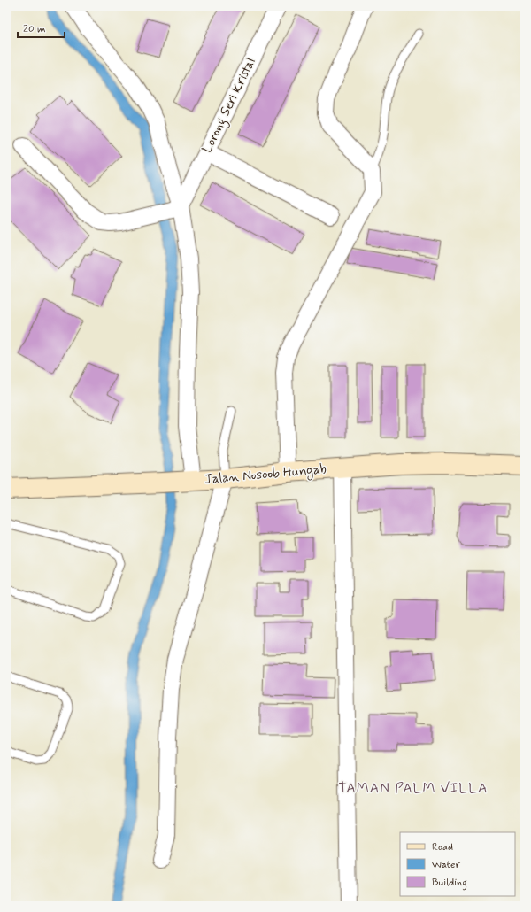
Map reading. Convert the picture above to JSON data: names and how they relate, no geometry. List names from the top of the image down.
{
  "streets": {
    "main road": ["Jalan Nosoob Hungab"],
    "street": ["Lorong Seri Kristal"]
  },
  "districts": ["TAMAN PALM VILLA"],
  "legend": ["Road", "Water", "Building"],
  "scale_bar": "20 m"
}
